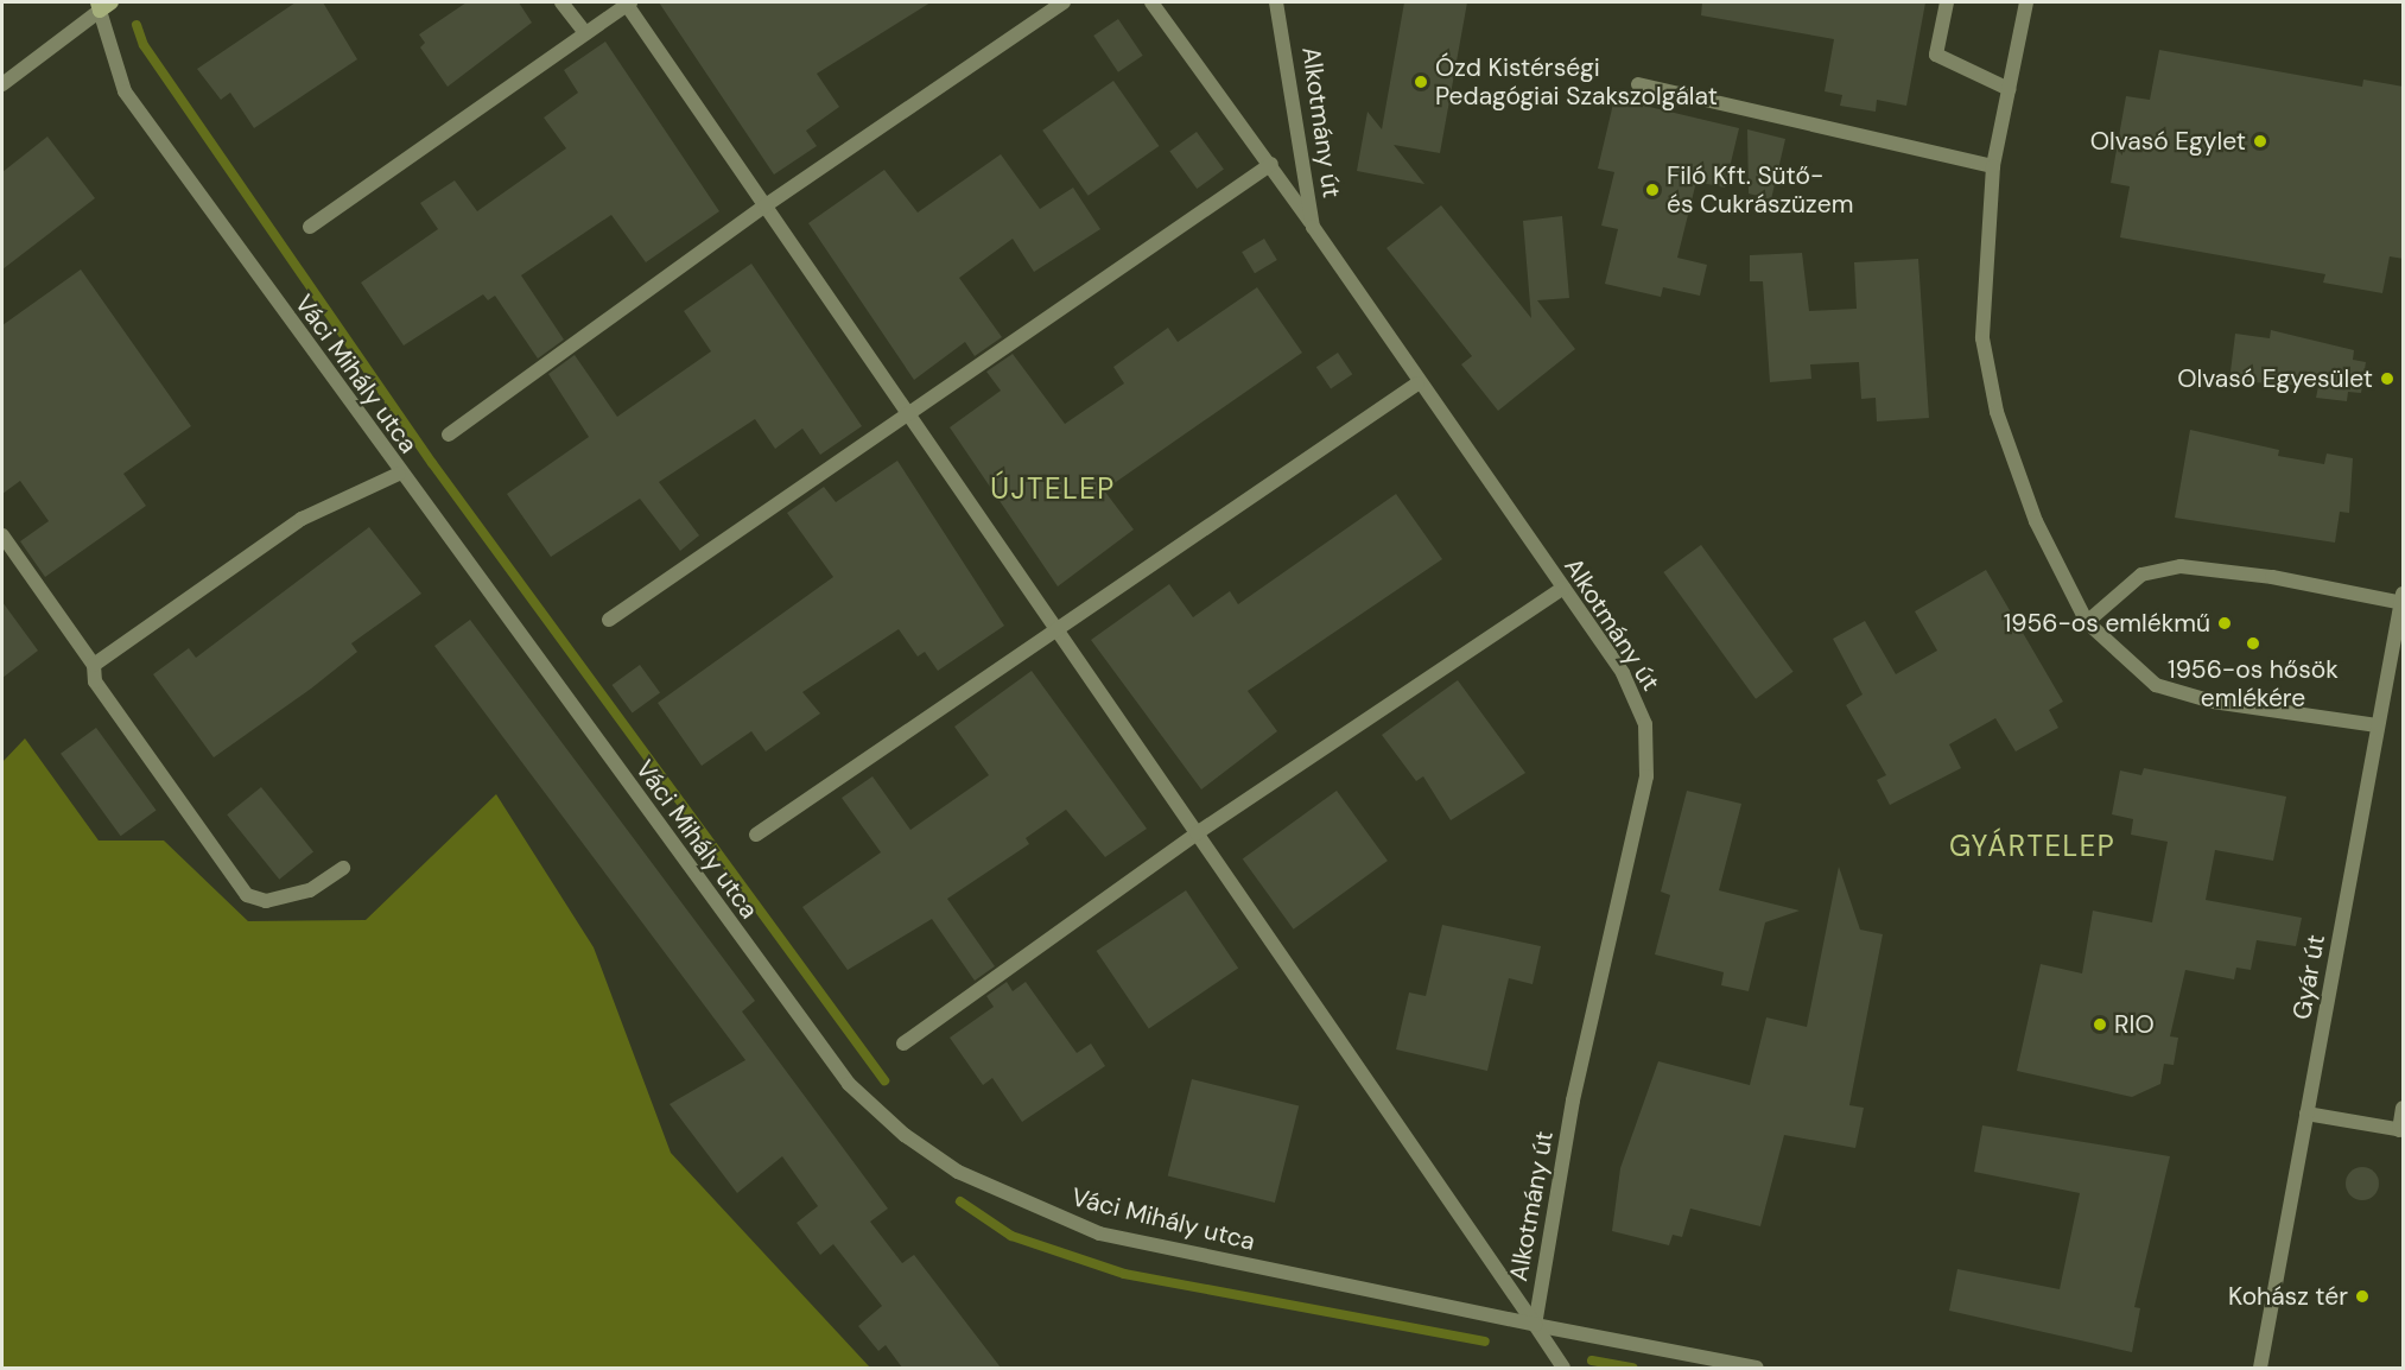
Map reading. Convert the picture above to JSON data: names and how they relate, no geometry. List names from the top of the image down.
{
  "streets": {
    "street": ["Alkotmány út", "Váci Mihály utca", "Gyár út"]
  },
  "crossings": [
    ["Alkotmány út", "Váci Mihály utca"]
  ],
  "districts": ["ÚJTELEP", "GYÁRTELEP"],
  "places": [
    "Ózd Kistérségi Pedagógiai Szakszolgálat",
    "Olvasó Egylet",
    "Filó Kft. Sütő- és Cukrászüzem",
    "Olvasó Egyesület",
    "1956-os emlékmű",
    "1956-os hősök emlékére",
    "RIO",
    "Kohász tér"
  ]
}
